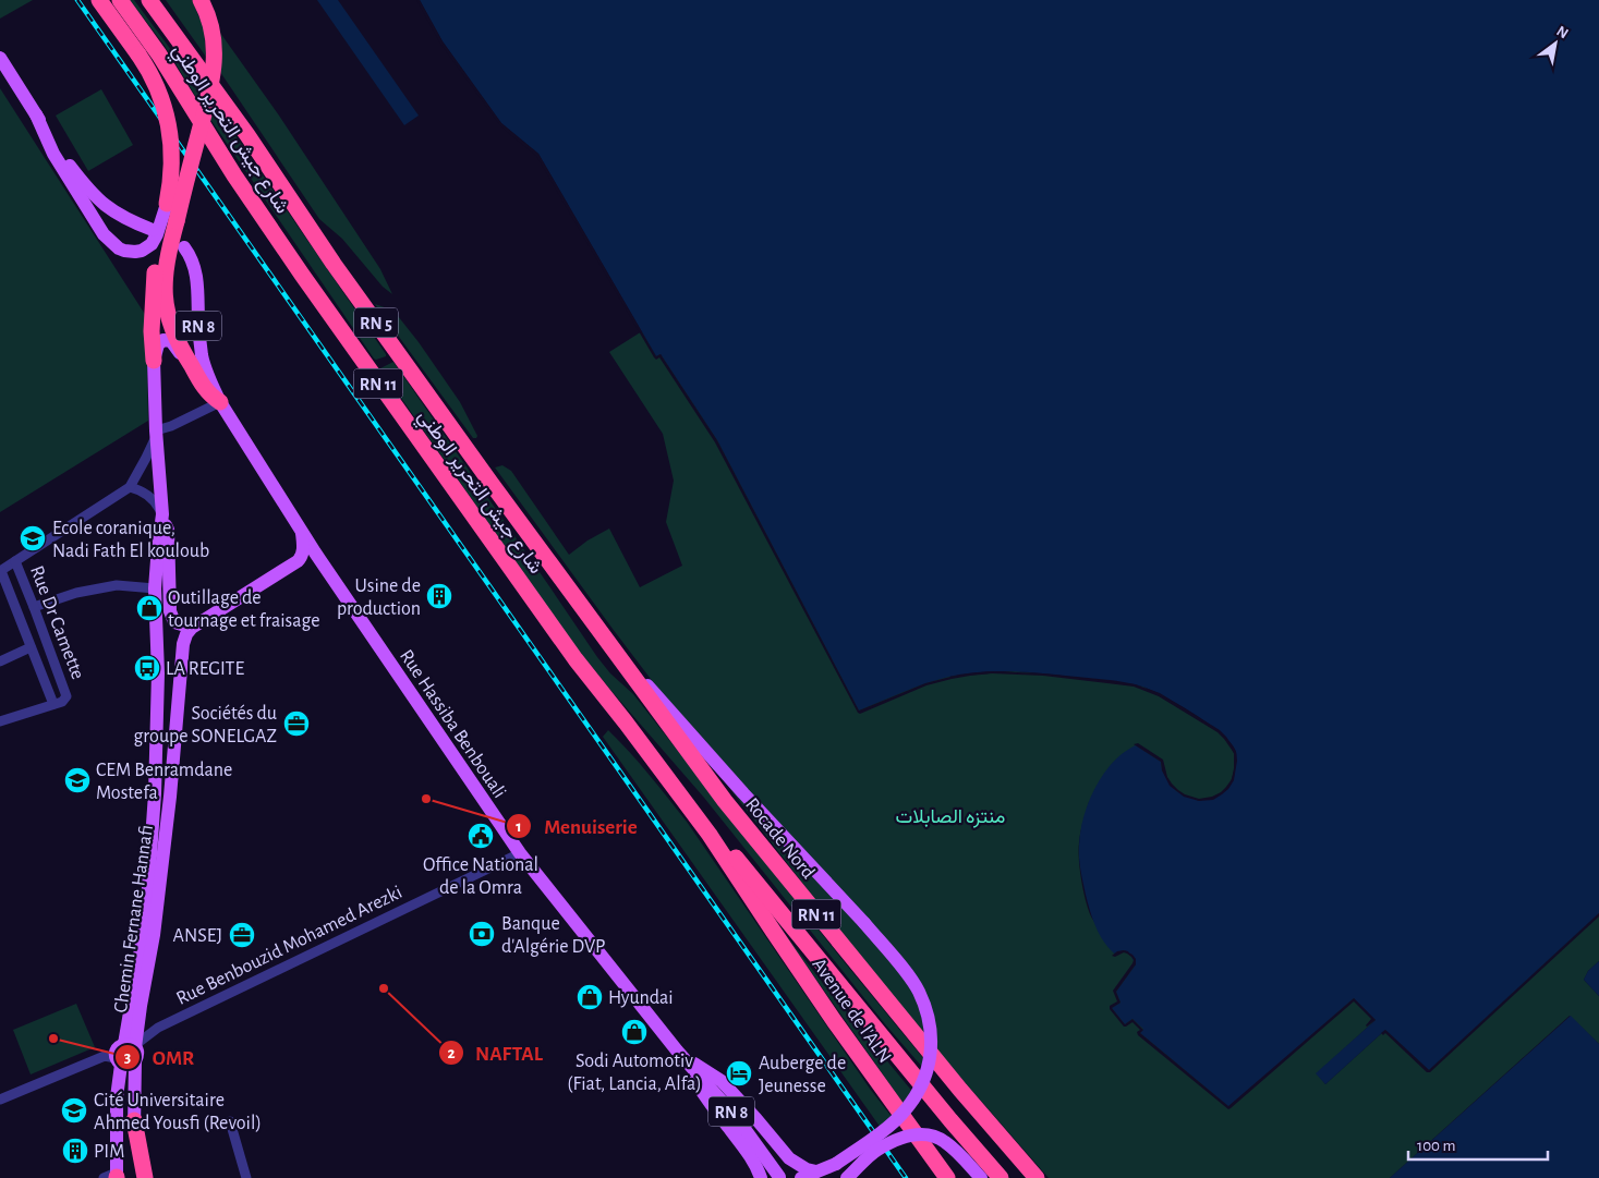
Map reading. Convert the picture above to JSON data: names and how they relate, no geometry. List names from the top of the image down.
{
  "streets": {
    "highway": [
      "شارع جيش التحرير الوطني",
      "RN 5",
      "RN 11",
      "Rocade Nord",
      "Avenue de l'ALN"
    ],
    "main road": ["RN 8", "Rue Hassiba Benbouali", "Chemin Fernane Hannafi"],
    "street": ["Rue Dr Camette", "Rue Benbouzid Mohamed Arezki"]
  },
  "crossings": [
    ["شارع جيش التحرير الوطني", "RN 11"],
    ["شارع جيش التحرير الوطني", "Rocade Nord"],
    ["شارع جيش التحرير الوطني", "Avenue de l'ALN"],
    ["RN 8", "Rue Hassiba Benbouali"],
    ["RN 11", "Avenue de l'ALN"],
    ["Rue Hassiba Benbouali", "Chemin Fernane Hannafi"],
    ["Rue Hassiba Benbouali", "Rue Benbouzid Mohamed Arezki"],
    ["Chemin Fernane Hannafi", "Rue Benbouzid Mohamed Arezki"]
  ],
  "parks": ["منتزه الصابلات"],
  "places": {
    "school or university": ["Ecole coranique, Nadi Fath El kouloub", "CEM Benramdane Mostefa", "Cité Universitaire Ahmed Yousfi (Revoil)"],
    "building": ["Usine de production", "PIM"],
    "shop": ["Outillage de tournage et fraisage", "Hyundai", "Sodi Automotiv (Fiat, Lancia, Alfa)"],
    "bus stop": ["LA REGITE"],
    "office": ["Sociétés du groupe SONELGAZ", "ANSEJ"],
    "other": ["Menuiserie", "NAFTAL", "OMR"],
    "public building": ["Office National de la Omra"],
    "bank": ["Banque d'Algérie DVP"],
    "hotel": ["Auberge de Jeunesse"]
  },
  "scale_bar": "100 m",
  "north": "top right"
}
